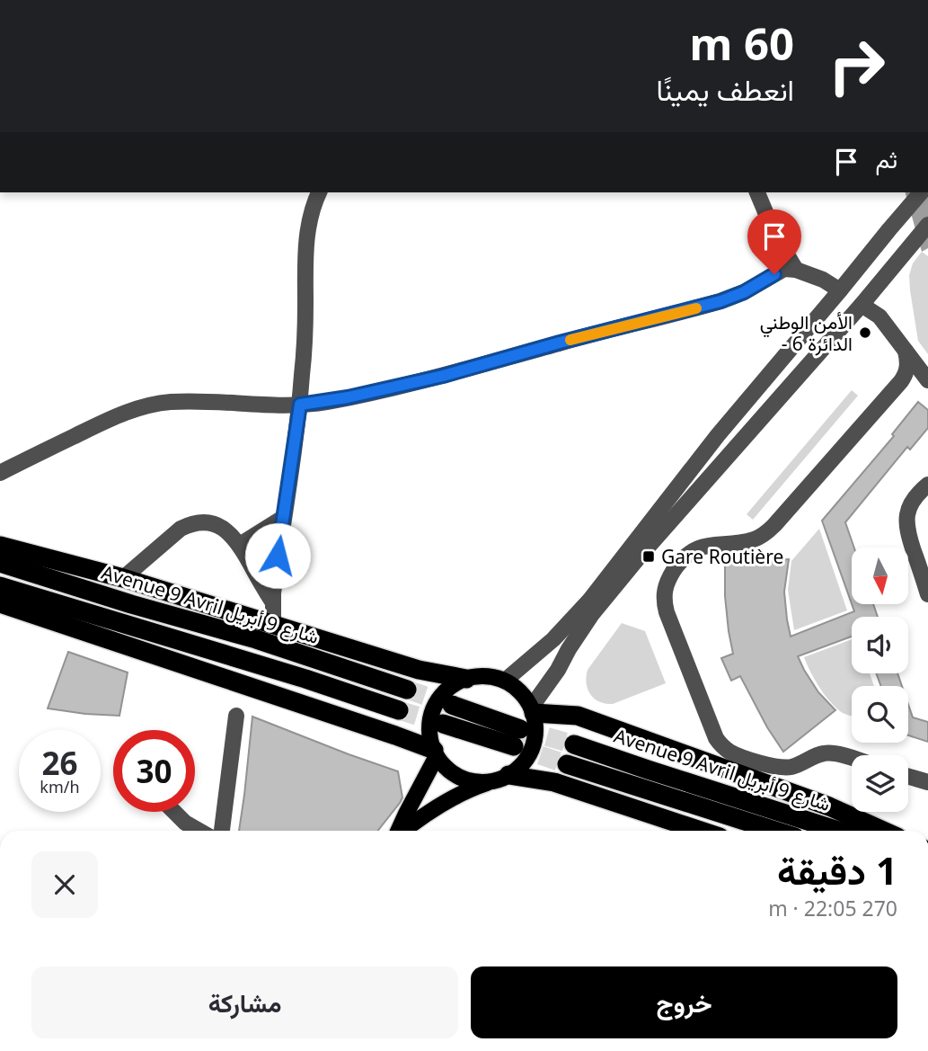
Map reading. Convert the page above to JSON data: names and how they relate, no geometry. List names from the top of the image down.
{
  "streets": {
    "highway": ["Avenue 9 Avril شارع 9 أبريل"]
  },
  "places": {
    "other": ["الأمن الوطني - الدائرة 6"],
    "transit": ["Gare Routière"]
  },
  "north": "bottom",
  "page": {
    "turn": ["60 m", "انعطف يمينًا"],
    "then": "ثم",
    "speed": "26 km/h",
    "limit": "30",
    "heading": ["1 دقيقة", "270 m · 22:05"],
    "buttons": ["خروج", "مشاركة"]
  }
}
